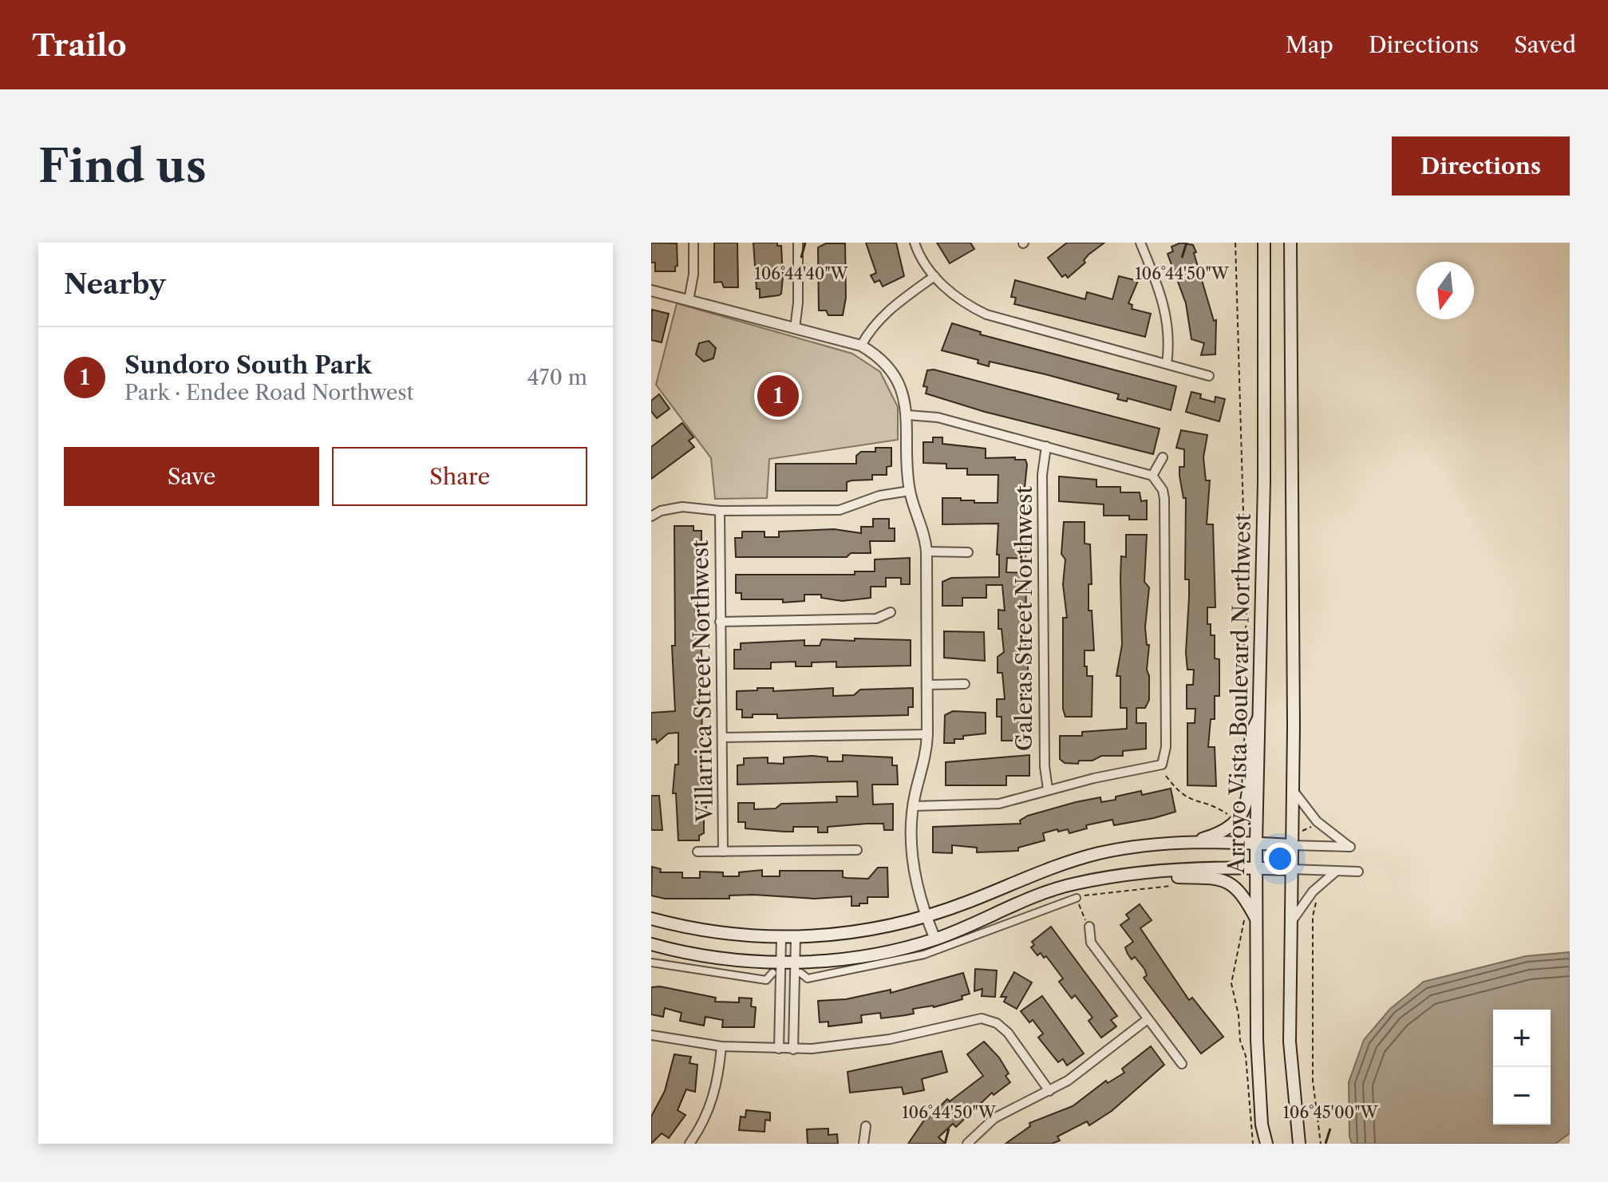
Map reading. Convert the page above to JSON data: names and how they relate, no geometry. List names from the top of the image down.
{
  "streets": {
    "main road": ["Arroyo Vista Boulevard Northwest"],
    "street": ["Galeras Street Northwest", "Villarrica Street Northwest"]
  },
  "north": "bottom",
  "page": {
    "header": "Trailo",
    "nav": ["Map", "Directions", "Saved"],
    "buttons": [
      "Directions",
      ["Save", "Share"]
    ],
    "title": "Find us",
    "heading": "Nearby",
    "list": [
      {
        "mark": "1",
        "name": "Sundoro South Park",
        "note": "Park · Endee Road Northwest",
        "value": "470 m"
      }
    ],
    "pins": "1",
    "map_buttons": ["+", "−"]
  },
  "coordinates": ["106°44'40\"W", "106°44'50\"W", "106°45'00\"W"]
}
